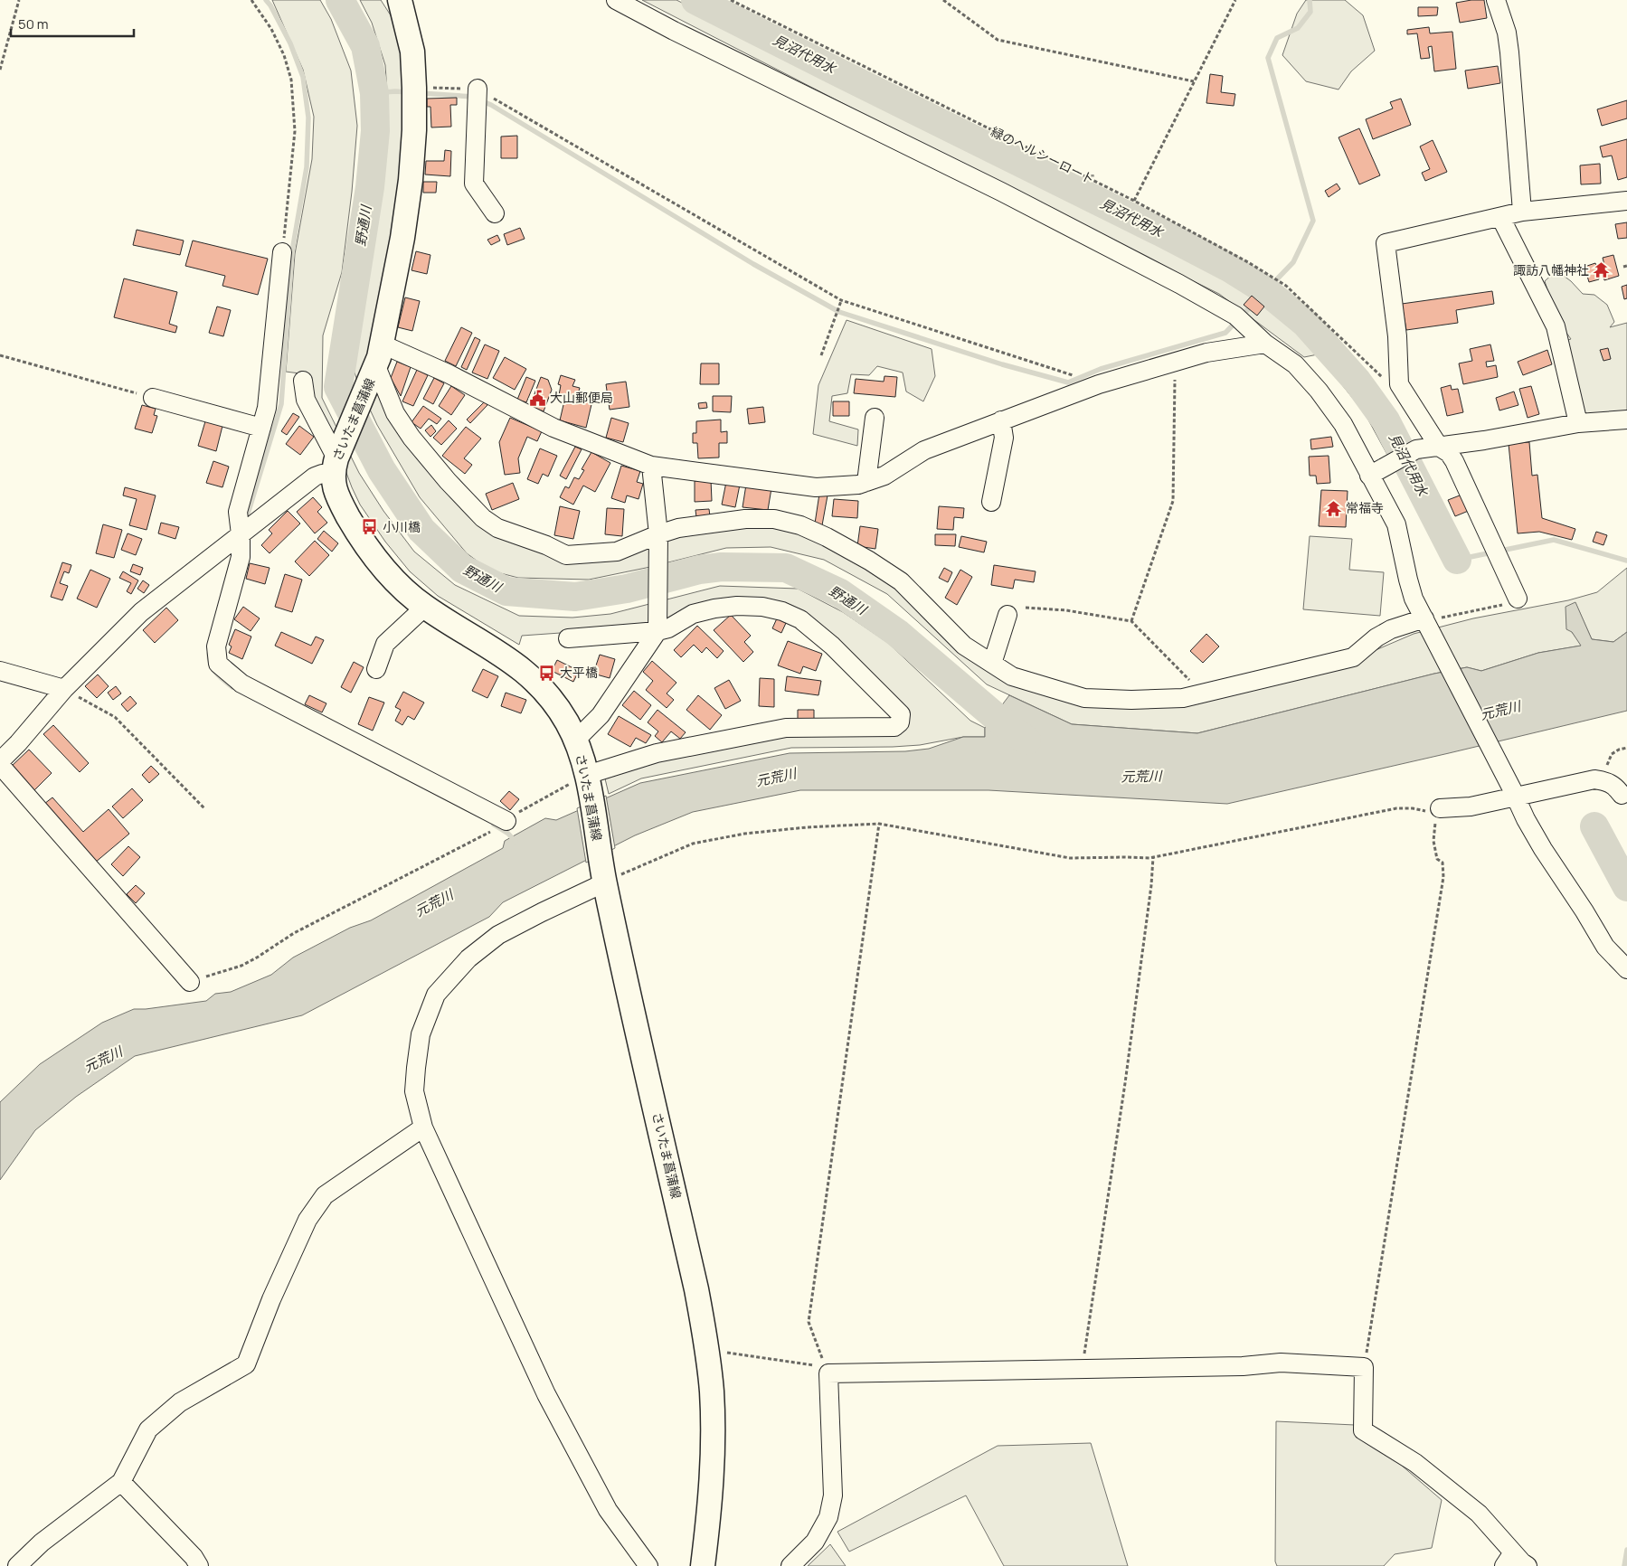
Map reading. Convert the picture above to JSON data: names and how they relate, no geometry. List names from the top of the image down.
{
  "streets": {
    "main road": ["さいたま菖蒲線"],
    "path": ["緑のヘルシーロード"]
  },
  "water": ["見沼代用水", "野通川", "元荒川"],
  "places": {
    "temple": ["諏訪八幡神社", "常福寺"],
    "public building": ["大山郵便局"],
    "bus stop": ["小川橋", "大平橋"]
  },
  "scale_bar": "50 m"
}
